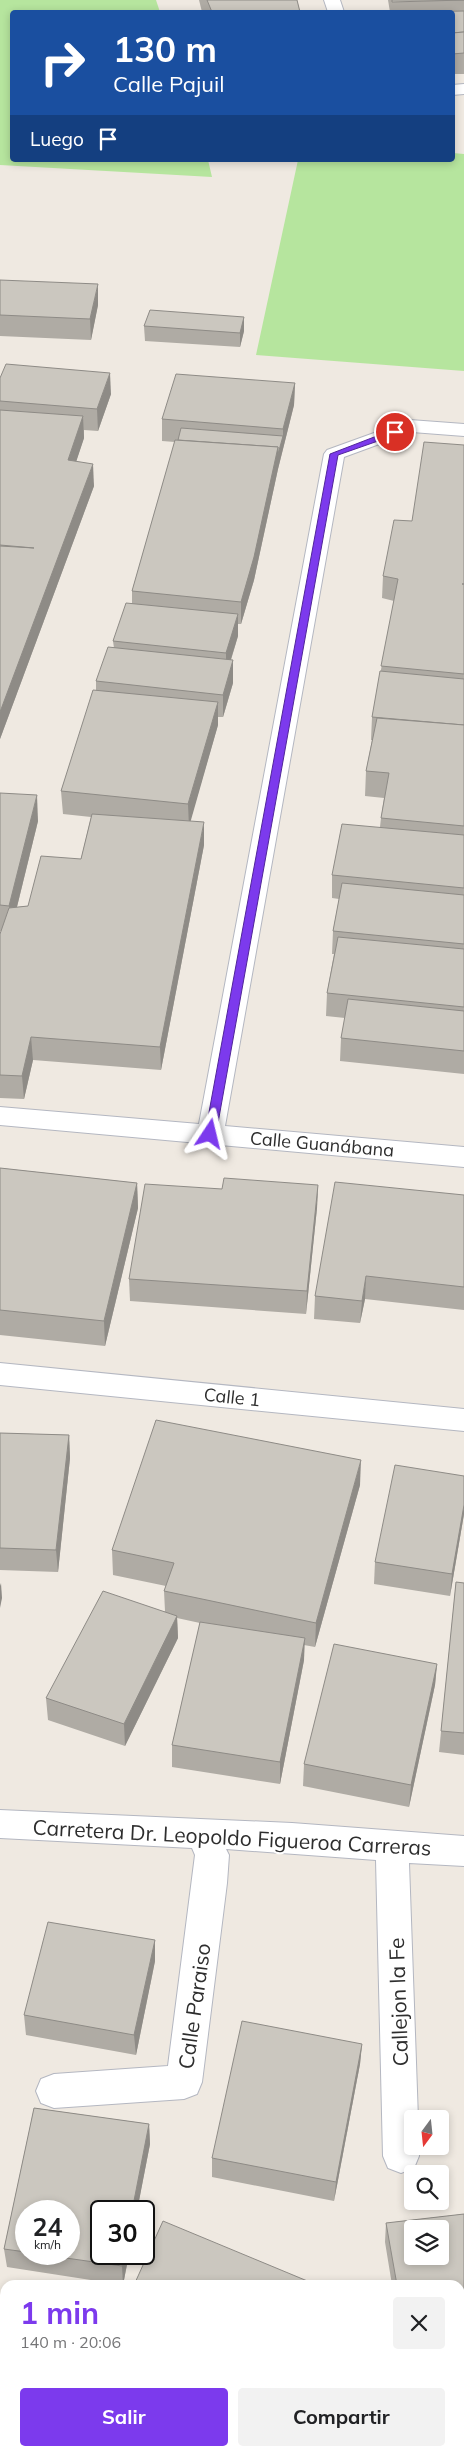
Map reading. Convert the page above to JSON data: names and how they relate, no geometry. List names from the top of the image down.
{
  "streets": {
    "street": [
      "Calle Guanábana",
      "Calle 1",
      "Carretera Dr. Leopoldo Figueroa Carreras",
      "Callejon la Fe",
      "Calle Paraiso"
    ]
  },
  "crossings": [
    ["Carretera Dr. Leopoldo Figueroa Carreras", "Callejon la Fe"],
    ["Carretera Dr. Leopoldo Figueroa Carreras", "Calle Paraiso"]
  ],
  "north": "bottom",
  "page": {
    "turn": ["130 m", "Calle Pajuil"],
    "then": "Luego",
    "speed": "24 km/h",
    "limit": "30",
    "heading": ["1 min", "140 m · 20:06"],
    "buttons": ["Salir", "Compartir"]
  }
}
